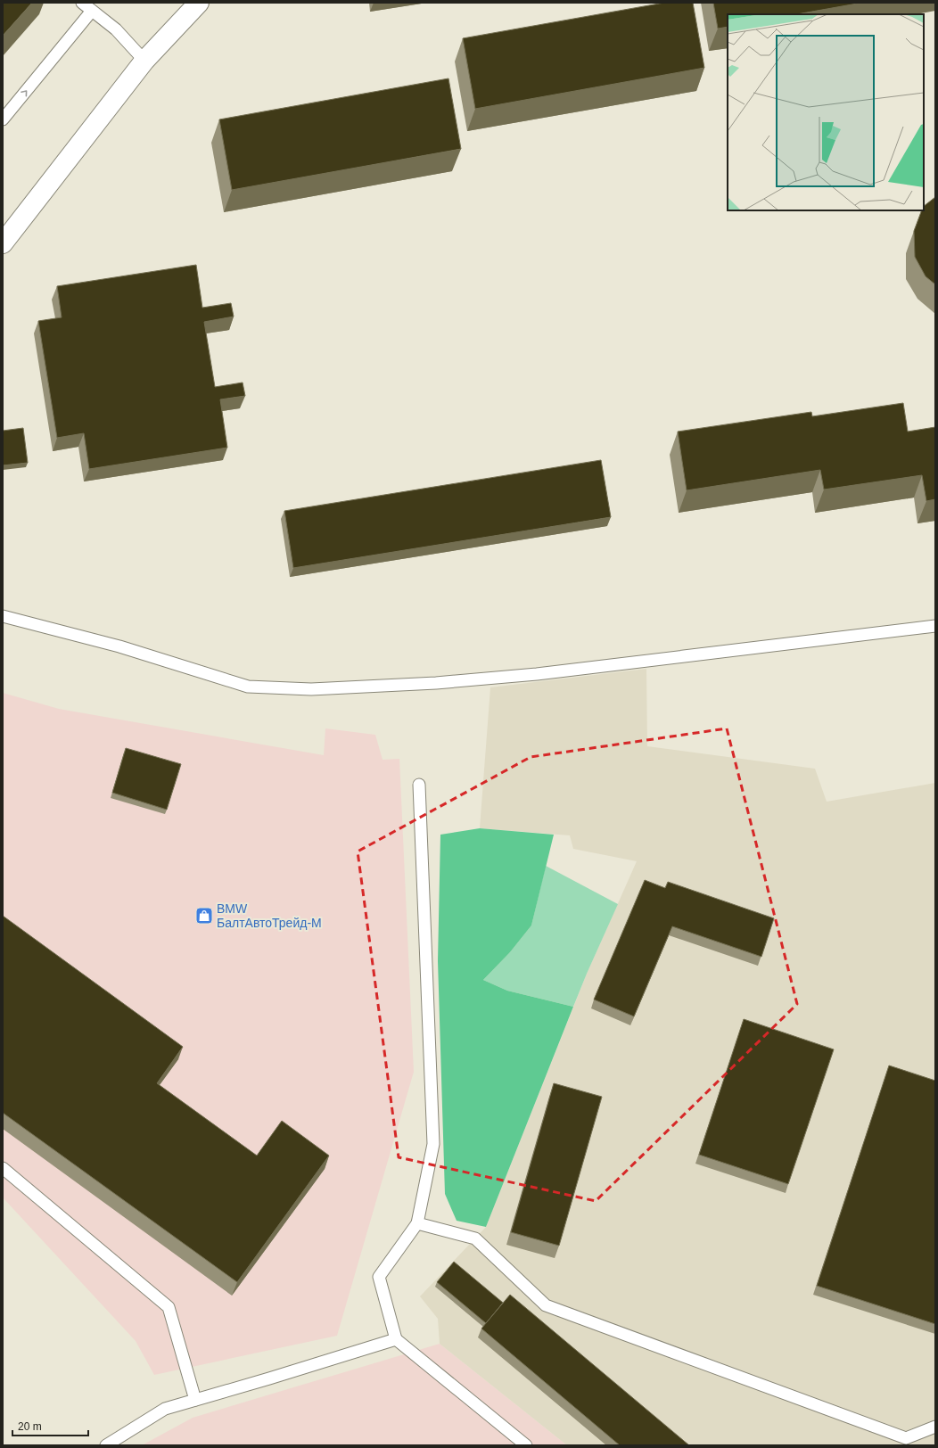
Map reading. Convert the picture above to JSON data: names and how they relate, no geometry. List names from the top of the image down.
{
  "places": {
    "shop": ["BMW БалтАвтоТрейд-М"]
  },
  "scale_bar": "20 m"
}
